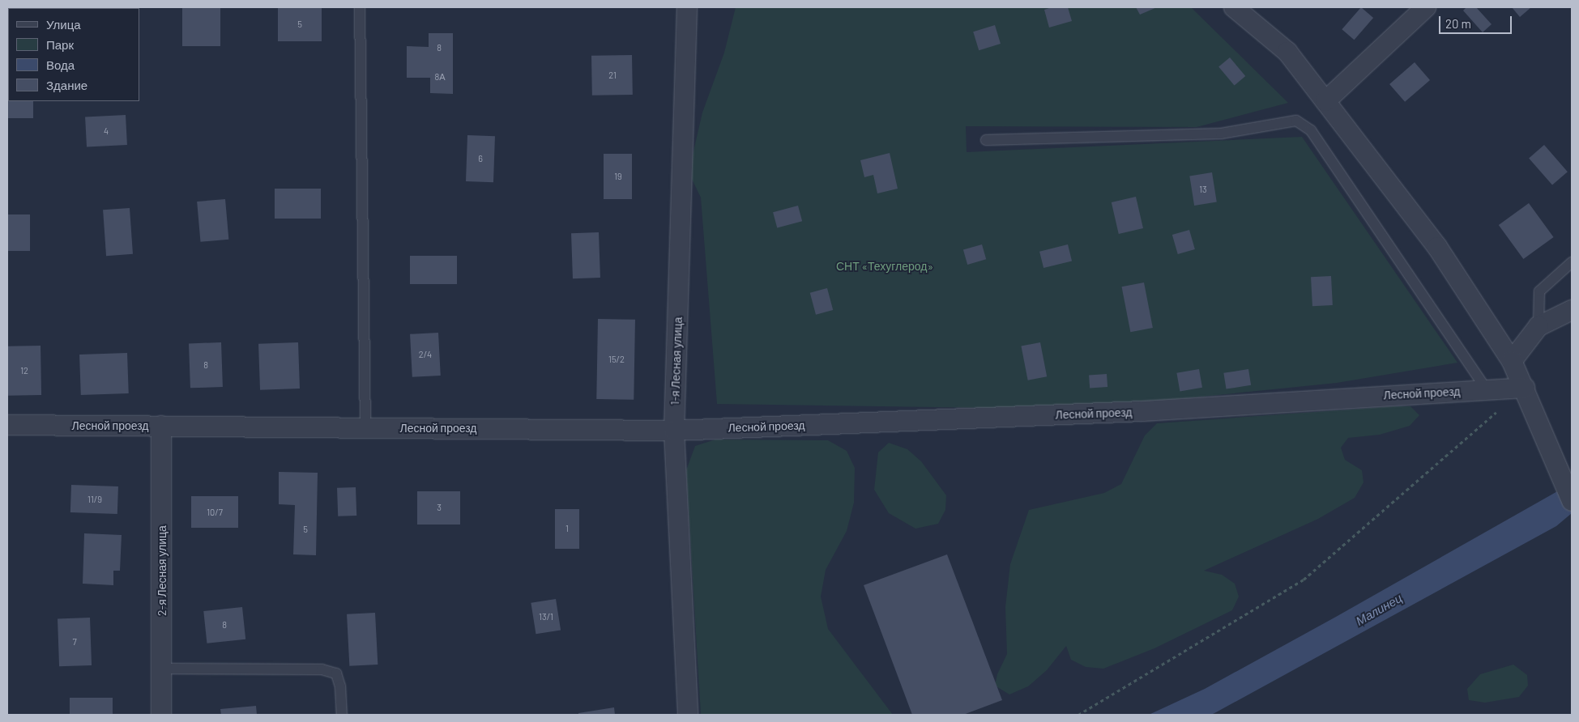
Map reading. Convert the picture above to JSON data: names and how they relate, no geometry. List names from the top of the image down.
{
  "streets": {
    "street": ["1-я Лесная улица", "Лесной проезд", "2-я Лесная улица"]
  },
  "crossings": [
    ["1-я Лесная улица", "Лесной проезд"],
    ["Лесной проезд", "2-я Лесная улица"]
  ],
  "water": ["Малинец"],
  "parks": ["СНТ «Техуглерод»"],
  "house_numbers": [
    "5",
    "8",
    "21",
    "8А",
    "4",
    "6",
    "19",
    "13",
    "2/4",
    "15/2",
    "8",
    "12",
    "11/9",
    "3",
    "10/7",
    "1",
    "5",
    "13/1",
    "8",
    "7"
  ],
  "legend": [
    "Улица",
    "Парк",
    "Вода",
    "Здание"
  ],
  "scale_bar": "20 m"
}
